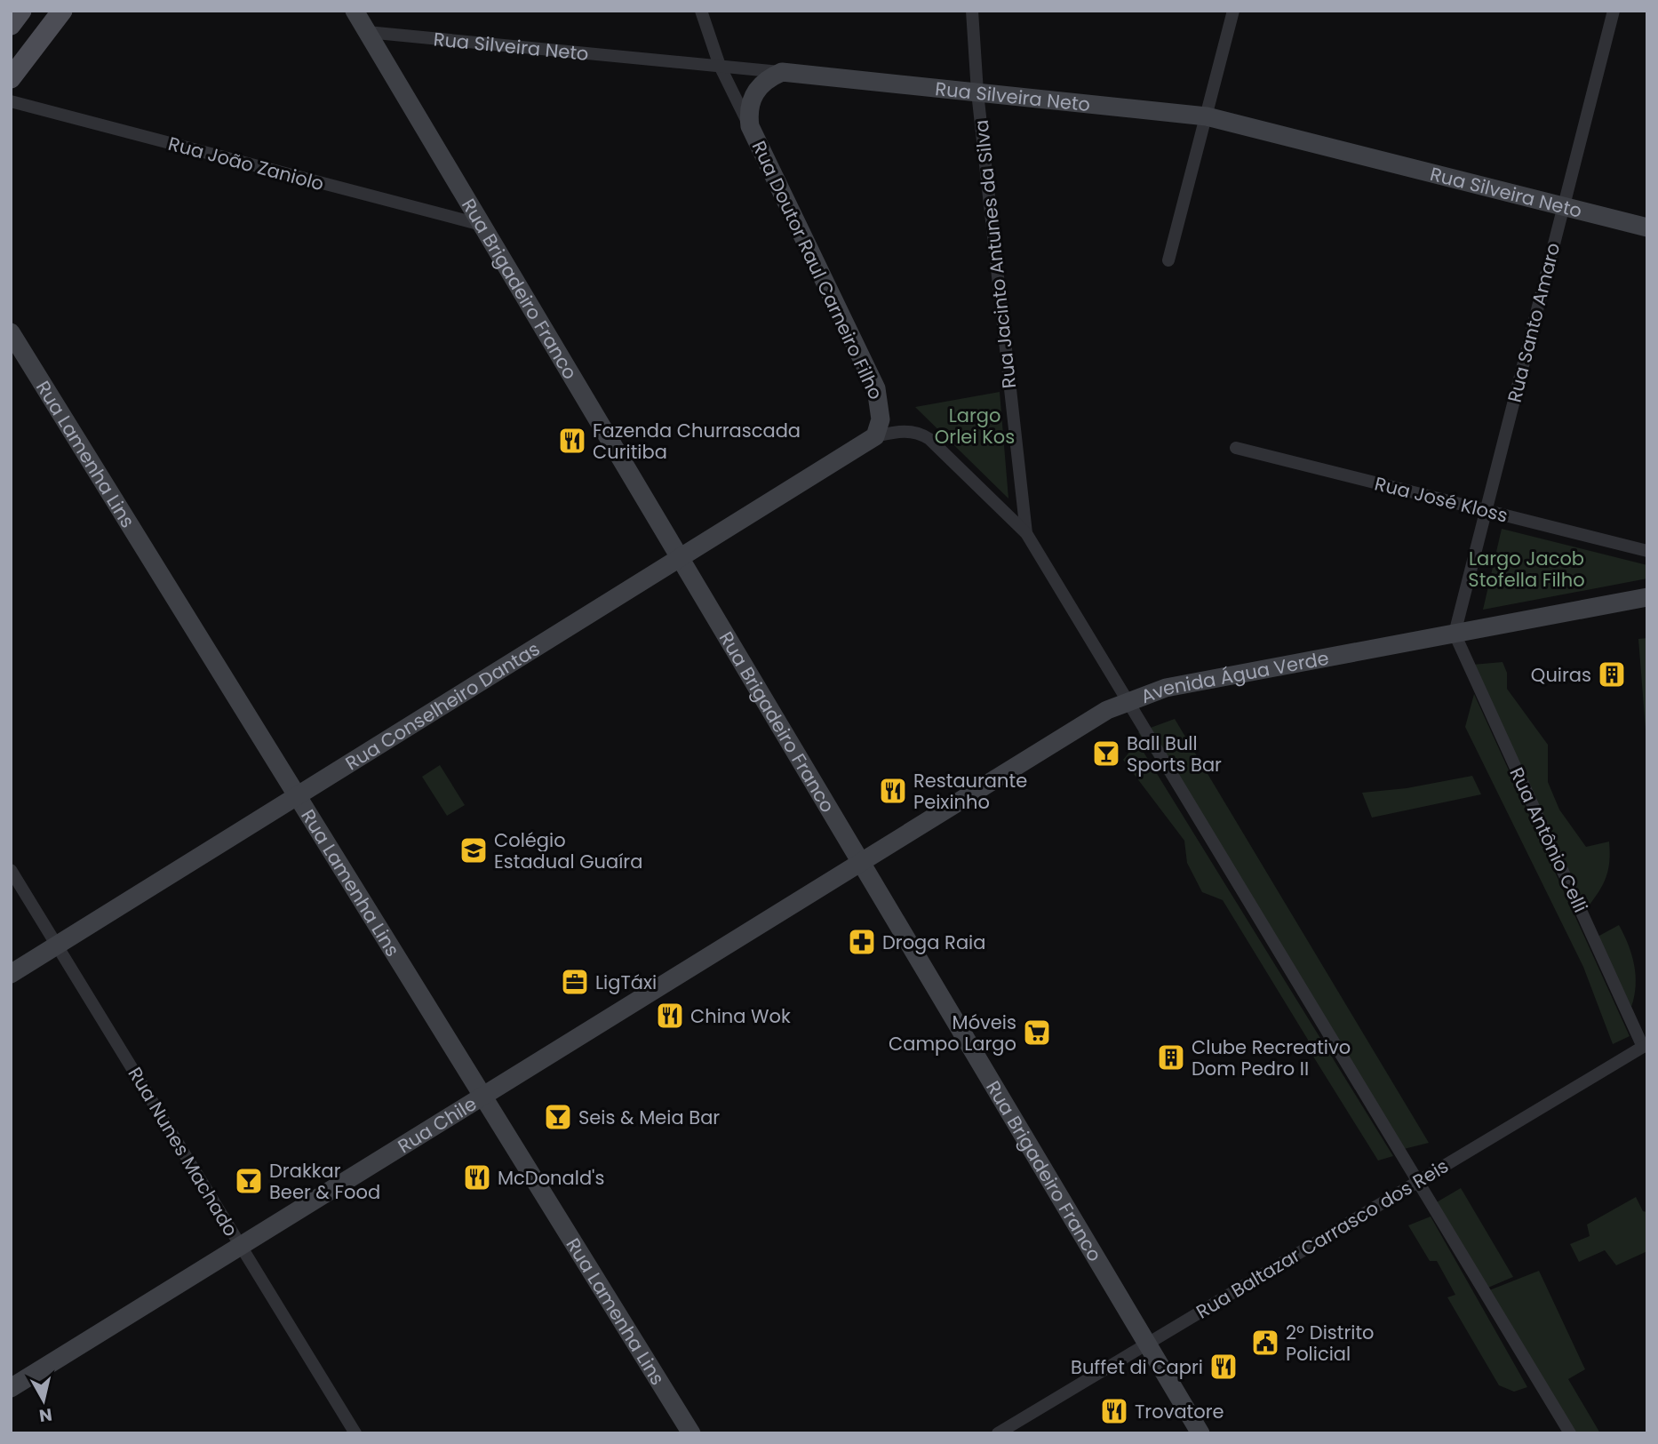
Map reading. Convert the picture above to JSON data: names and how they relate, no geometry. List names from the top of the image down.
{
  "streets": {
    "main road": [
      "Rua Silveira Neto",
      "Rua Doutor Raul Carneiro Filho",
      "Rua Brigadeiro Franco",
      "Rua Lamenha Lins",
      "Avenida Água Verde",
      "Rua Conselheiro Dantas",
      "Rua Chile"
    ],
    "street": [
      "Rua João Zaniolo",
      "Rua Jacinto Antunes da Silva",
      "Rua Santo Amaro",
      "Rua José Kloss",
      "Rua Antônio Celli",
      "Rua Nunes Machado",
      "Rua Baltazar Carrasco dos Reis"
    ]
  },
  "crossings": [
    ["Rua Silveira Neto", "Rua Jacinto Antunes da Silva"],
    ["Rua Silveira Neto", "Rua Doutor Raul Carneiro Filho"],
    ["Rua Silveira Neto", "Rua Brigadeiro Franco"],
    ["Rua Silveira Neto", "Rua Santo Amaro"],
    ["Rua João Zaniolo", "Rua Brigadeiro Franco"],
    ["Rua Doutor Raul Carneiro Filho", "Rua Conselheiro Dantas"],
    ["Rua Brigadeiro Franco", "Avenida Água Verde"],
    ["Rua Brigadeiro Franco", "Rua Conselheiro Dantas"],
    ["Rua Brigadeiro Franco", "Rua Chile"],
    ["Rua Brigadeiro Franco", "Rua Baltazar Carrasco dos Reis"],
    ["Rua Santo Amaro", "Rua José Kloss"],
    ["Rua Santo Amaro", "Avenida Água Verde"],
    ["Rua Santo Amaro", "Rua Antônio Celli"],
    ["Rua Lamenha Lins", "Rua Conselheiro Dantas"],
    ["Rua Lamenha Lins", "Rua Chile"],
    ["Avenida Água Verde", "Rua Antônio Celli"],
    ["Avenida Água Verde", "Rua Chile"],
    ["Rua Conselheiro Dantas", "Rua Nunes Machado"],
    ["Rua Antônio Celli", "Rua Baltazar Carrasco dos Reis"],
    ["Rua Chile", "Rua Nunes Machado"]
  ],
  "parks": ["Largo Orlei Kos", "Largo Jacob Stofella Filho"],
  "places": {
    "restaurant": [
      "Fazenda Churrascada Curitiba",
      "Restaurante Peixinho",
      "China Wok",
      "McDonald's",
      "Buffet di Capri",
      "Trovatore"
    ],
    "building": ["Quiras", "Clube Recreativo Dom Pedro II"],
    "bar": ["Ball Bull Sports Bar", "Seis & Meia Bar", "Drakkar Beer & Food"],
    "school or university": ["Colégio Estadual Guaíra"],
    "pharmacy": ["Droga Raia"],
    "office": ["LigTáxi"],
    "supermarket": ["Móveis Campo Largo"],
    "public building": ["2º Distrito Policial"]
  },
  "north": "bottom"
}
